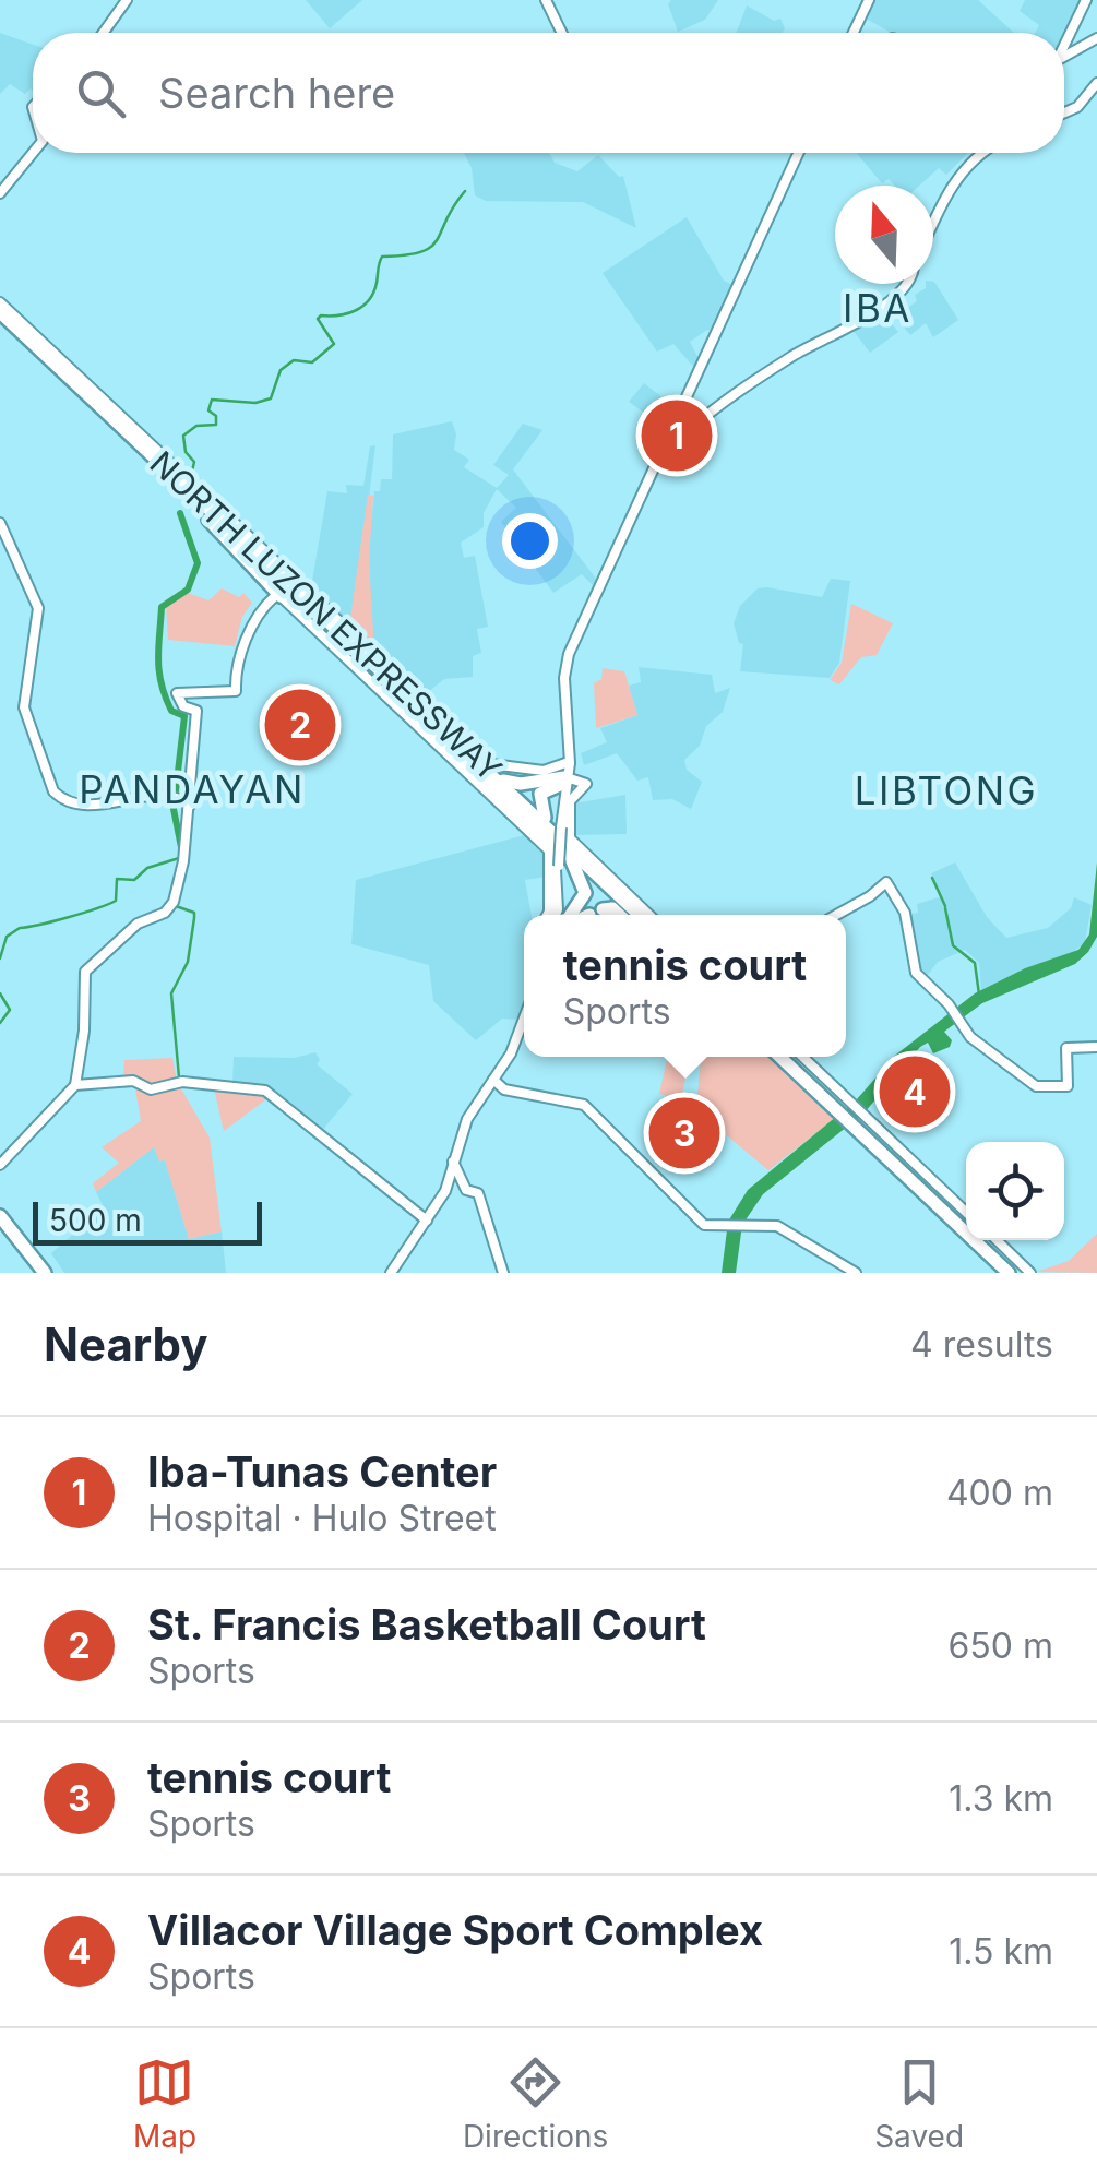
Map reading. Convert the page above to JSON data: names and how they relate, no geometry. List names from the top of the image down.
{
  "streets": {
    "highway": ["NORTH LUZON EXPRESSWAY"]
  },
  "districts": ["IBA", "PANDAYAN", "LIBTONG"],
  "scale_bar": "500 m",
  "north": "top",
  "page": {
    "search": "Search here",
    "pins": [
      "1",
      "2",
      "4",
      "3"
    ],
    "popup": ["tennis court", "Sports"],
    "scale": "500 m",
    "heading": ["Nearby", "4 results"],
    "list": [
      {
        "mark": "1",
        "name": "Iba-Tunas Center",
        "note": "Hospital · Hulo Street",
        "value": "400 m"
      },
      {
        "mark": "2",
        "name": "St. Francis Basketball Court",
        "note": "Sports",
        "value": "650 m"
      },
      {
        "mark": "3",
        "name": "tennis court",
        "note": "Sports",
        "value": "1.3 km"
      },
      {
        "mark": "4",
        "name": "Villacor Village Sport Complex",
        "note": "Sports",
        "value": "1.5 km"
      }
    ],
    "nav": ["Map", "Directions", "Saved"]
  }
}
